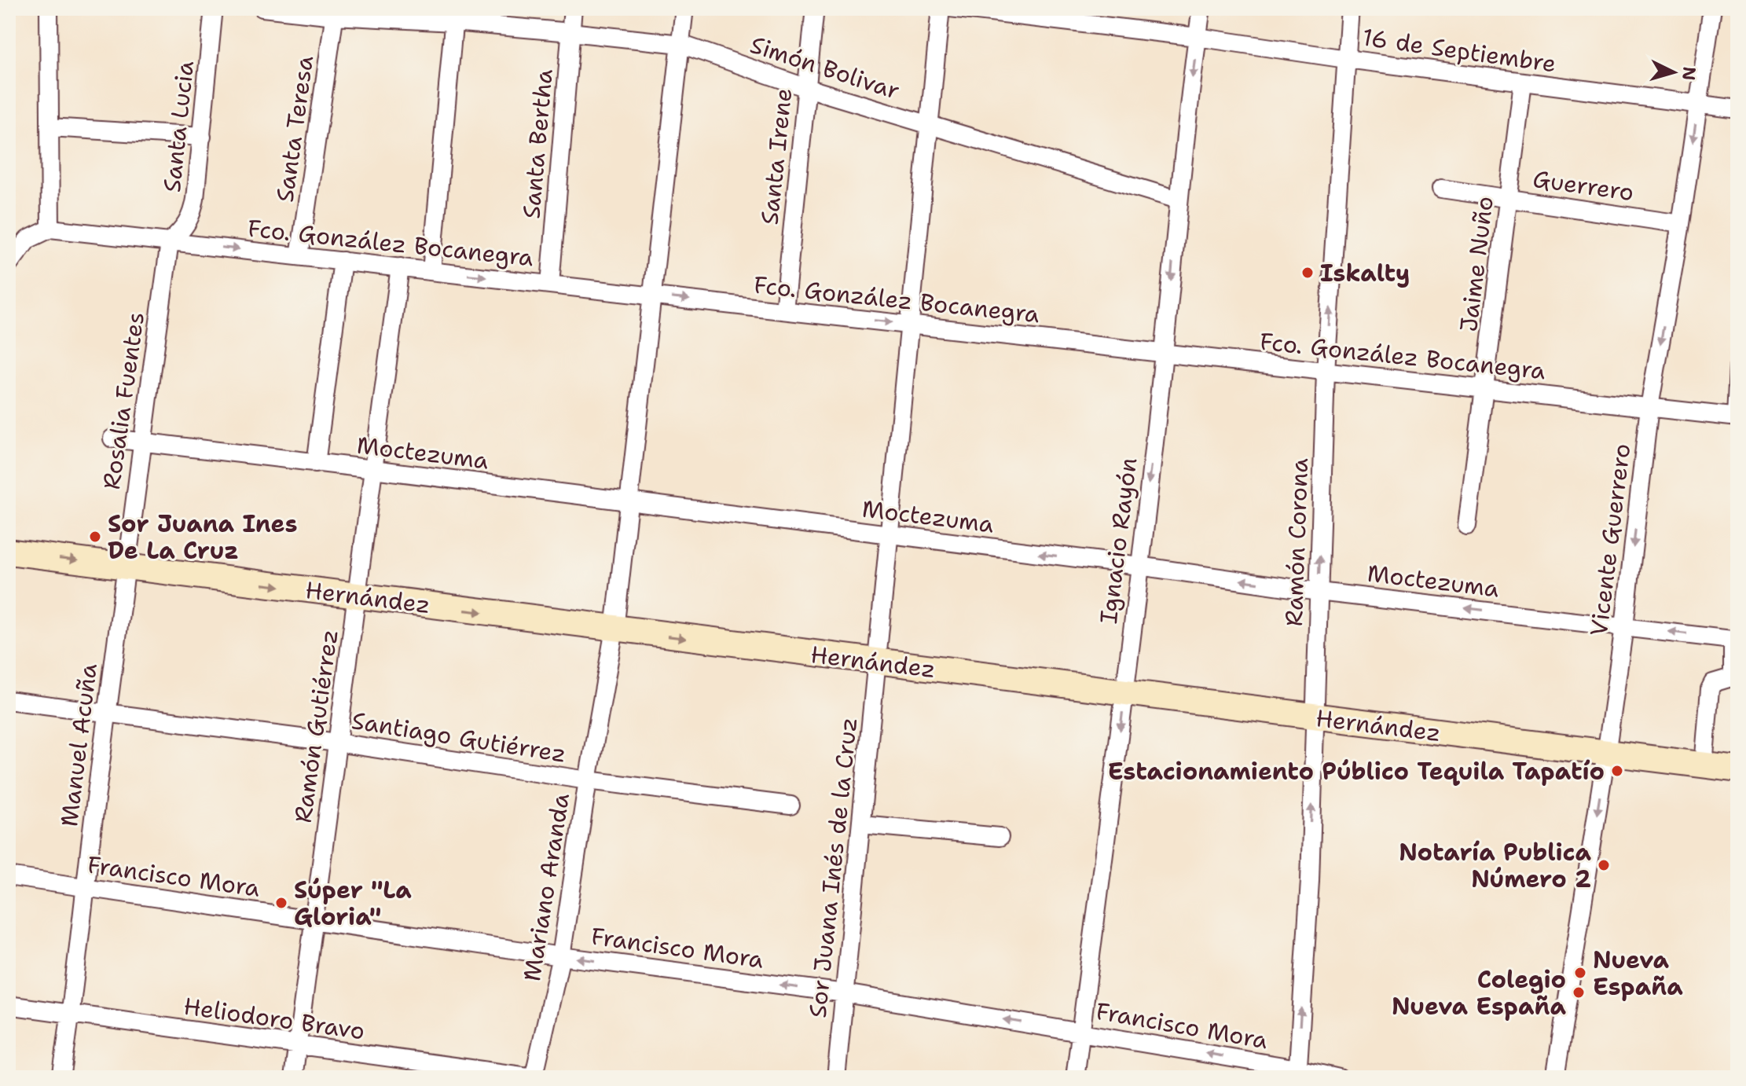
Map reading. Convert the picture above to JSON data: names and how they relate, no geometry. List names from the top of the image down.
{
  "streets": {
    "street": [
      "16 de Septiembre",
      "Simón Bolivar",
      "Santa Lucia",
      "Santa Teresa",
      "Santa Bertha",
      "Santa Irene",
      "Guerrero",
      "Fco. González Bocanegra",
      "Jaime Nuño",
      "Rosalia Fuentes",
      "Moctezuma",
      "Vicente Guerrero",
      "Ignacio Rayón",
      "Ramón Corona",
      "Hernández",
      "Ramón Gutiérrez",
      "Santiago Gutiérrez",
      "Manuel Acuña",
      "Sor Juana Inés de la Cruz",
      "Francisco Mora",
      "Mariano Aranda",
      "Heliodoro Bravo"
    ]
  },
  "crossings": [
    ["16 de Septiembre", "Jaime Nuño"],
    ["16 de Septiembre", "Vicente Guerrero"],
    ["16 de Septiembre", "Ignacio Rayón"],
    ["16 de Septiembre", "Ramón Corona"],
    ["Simón Bolivar", "Santa Teresa"],
    ["Simón Bolivar", "Santa Bertha"],
    ["Simón Bolivar", "Santa Irene"],
    ["Simón Bolivar", "Ignacio Rayón"],
    ["Simón Bolivar", "Sor Juana Inés de la Cruz"],
    ["Simón Bolivar", "Mariano Aranda"],
    ["Santa Lucia", "Fco. González Bocanegra"],
    ["Santa Lucia", "Rosalia Fuentes"],
    ["Santa Teresa", "Fco. González Bocanegra"],
    ["Santa Bertha", "Fco. González Bocanegra"],
    ["Santa Irene", "Fco. González Bocanegra"],
    ["Guerrero", "Jaime Nuño"],
    ["Guerrero", "Vicente Guerrero"],
    ["Fco. González Bocanegra", "Jaime Nuño"],
    ["Fco. González Bocanegra", "Rosalia Fuentes"],
    ["Fco. González Bocanegra", "Vicente Guerrero"],
    ["Fco. González Bocanegra", "Ignacio Rayón"],
    ["Fco. González Bocanegra", "Ramón Corona"],
    ["Fco. González Bocanegra", "Ramón Gutiérrez"],
    ["Fco. González Bocanegra", "Sor Juana Inés de la Cruz"],
    ["Fco. González Bocanegra", "Mariano Aranda"],
    ["Rosalia Fuentes", "Moctezuma"],
    ["Rosalia Fuentes", "Hernández"],
    ["Rosalia Fuentes", "Manuel Acuña"],
    ["Moctezuma", "Vicente Guerrero"],
    ["Moctezuma", "Ignacio Rayón"],
    ["Moctezuma", "Ramón Corona"],
    ["Moctezuma", "Ramón Gutiérrez"],
    ["Moctezuma", "Sor Juana Inés de la Cruz"],
    ["Moctezuma", "Mariano Aranda"],
    ["Vicente Guerrero", "Hernández"],
    ["Ignacio Rayón", "Hernández"],
    ["Ignacio Rayón", "Francisco Mora"],
    ["Ramón Corona", "Hernández"],
    ["Ramón Corona", "Francisco Mora"],
    ["Hernández", "Ramón Gutiérrez"],
    ["Hernández", "Manuel Acuña"],
    ["Hernández", "Sor Juana Inés de la Cruz"],
    ["Hernández", "Mariano Aranda"],
    ["Ramón Gutiérrez", "Santiago Gutiérrez"],
    ["Ramón Gutiérrez", "Francisco Mora"],
    ["Ramón Gutiérrez", "Heliodoro Bravo"],
    ["Santiago Gutiérrez", "Manuel Acuña"],
    ["Santiago Gutiérrez", "Mariano Aranda"],
    ["Manuel Acuña", "Francisco Mora"],
    ["Manuel Acuña", "Heliodoro Bravo"],
    ["Sor Juana Inés de la Cruz", "Francisco Mora"],
    ["Francisco Mora", "Mariano Aranda"],
    ["Mariano Aranda", "Heliodoro Bravo"]
  ],
  "one_way": [
    "Moctezuma",
    "Vicente Guerrero",
    "Ignacio Rayón",
    "Ramón Corona",
    "Hernández",
    "Francisco Mora"
  ],
  "places": [
    "Iskalty",
    "Sor Juana Ines De La Cruz",
    "Estacionamiento Público Tequila Tapatío",
    "Notaría Publica Número 2",
    "Súper \"La Gloria\"",
    "Nueva España",
    "Colegio Nueva España"
  ],
  "north": "right"
}
